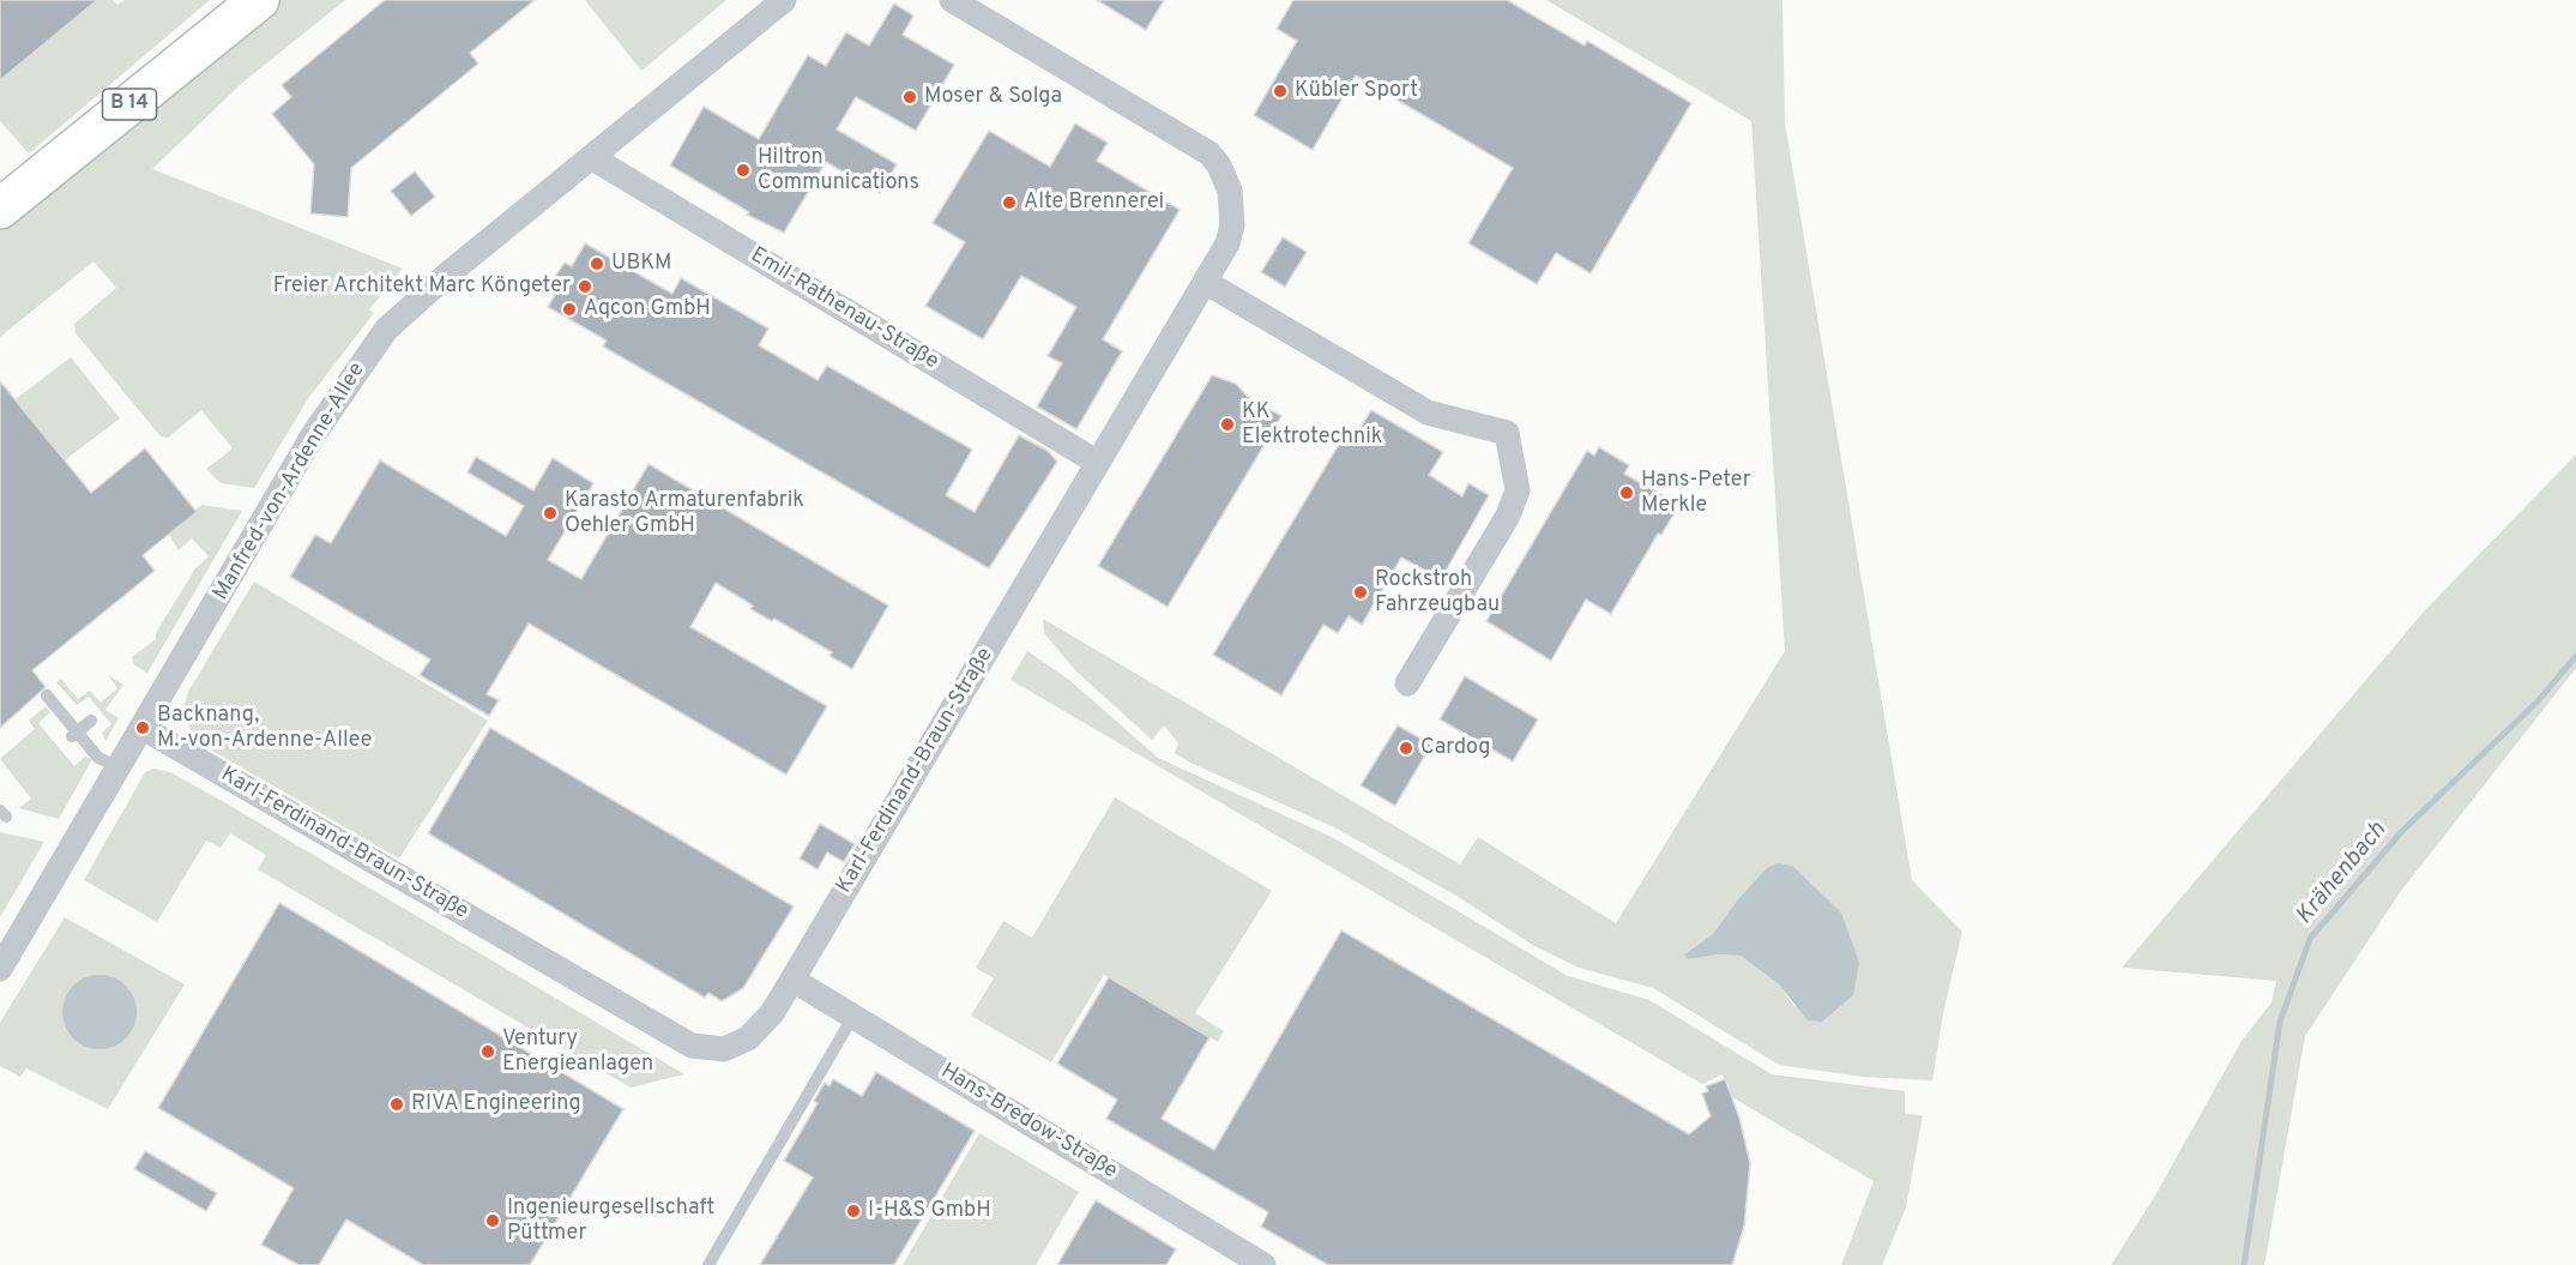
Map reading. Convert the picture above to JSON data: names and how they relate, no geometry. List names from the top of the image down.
{
  "streets": {
    "main road": ["B 14"],
    "street": [
      "Emil-Rathenau-Straße",
      "Manfred-von-Ardenne-Allee",
      "Karl-Ferdinand-Braun-Straße",
      "Hans-Bredow-Straße"
    ]
  },
  "crossings": [
    ["Emil-Rathenau-Straße", "Manfred-von-Ardenne-Allee"],
    ["Emil-Rathenau-Straße", "Karl-Ferdinand-Braun-Straße"],
    ["Manfred-von-Ardenne-Allee", "Karl-Ferdinand-Braun-Straße"],
    ["Karl-Ferdinand-Braun-Straße", "Hans-Bredow-Straße"]
  ],
  "water": ["Krähenbach"],
  "places": [
    "Kübler Sport",
    "Moser & Solga",
    "Hiltron Communications",
    "Alte Brennerei",
    "UBKM",
    "Freier Architekt Marc Köngeter",
    "Aqcon GmbH",
    "KK Elektrotechnik",
    "Hans-Peter Merkle",
    "Karasto Armaturenfabrik Oehler GmbH",
    "Rockstroh Fahrzeugbau",
    "Backnang, M.-von-Ardenne-Allee",
    "Cardog",
    "Ventury Energieanlagen",
    "RIVA Engineering",
    "I-H&S GmbH",
    "Ingenieurgesellschaft Püttmer"
  ]
}
